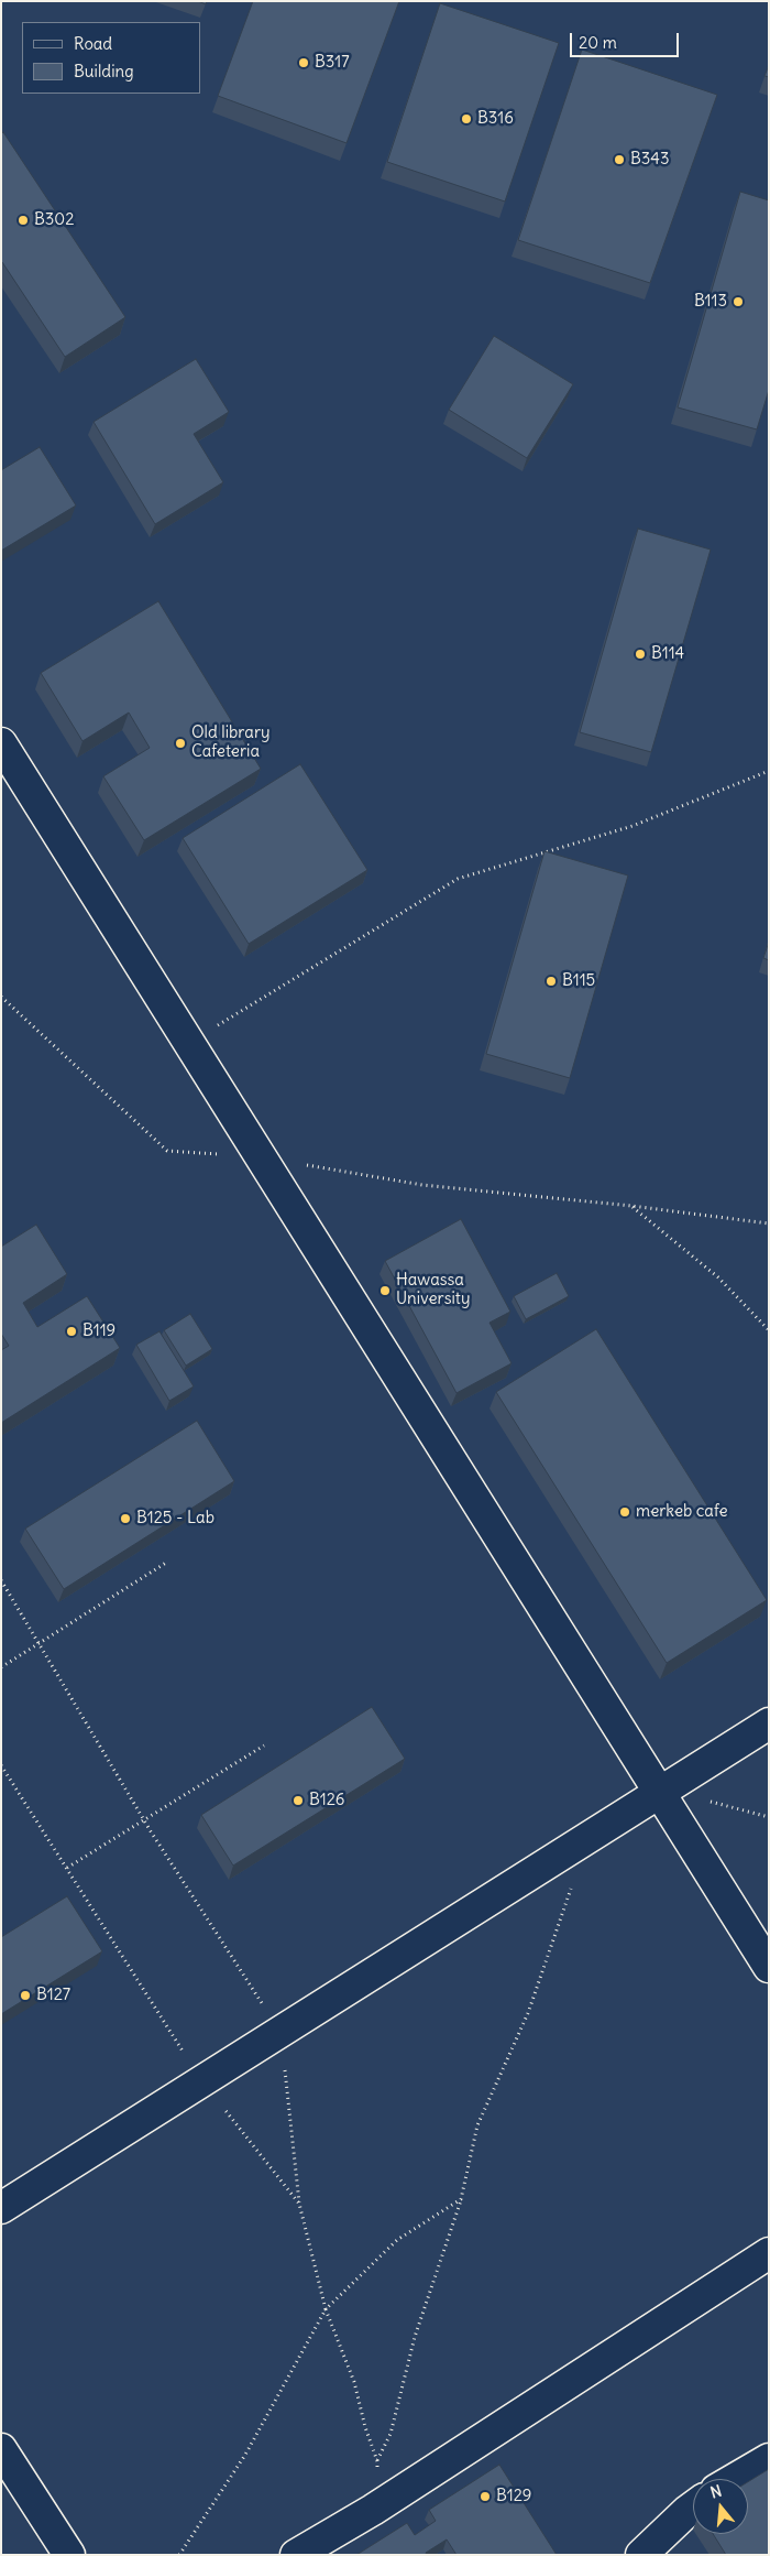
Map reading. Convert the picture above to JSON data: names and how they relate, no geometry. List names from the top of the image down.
{
  "places": [
    "B317",
    "B316",
    "B343",
    "B302",
    "B113",
    "B114",
    "Old library Cafeteria",
    "B115",
    "Hawassa University",
    "B119",
    "merkeb cafe",
    "B125 - Lab",
    "B126",
    "B127",
    "B129"
  ],
  "legend": ["Road", "Building"],
  "scale_bar": "20 m",
  "north": "top"
}
